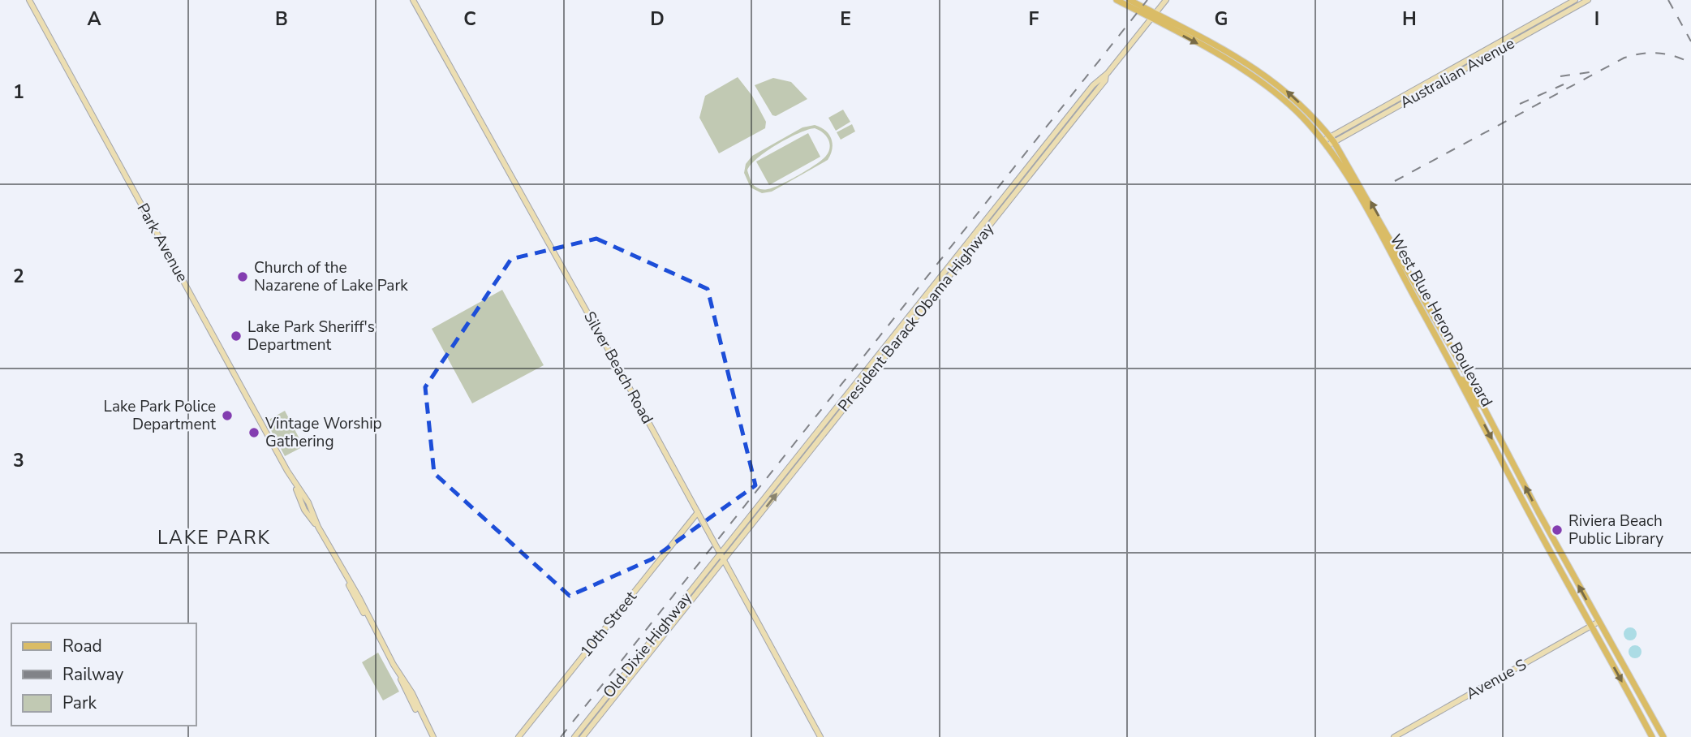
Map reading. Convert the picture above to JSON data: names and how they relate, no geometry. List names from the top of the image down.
{
  "streets": {
    "main road": ["West Blue Heron Boulevard"],
    "street": [
      "Australian Avenue",
      "Park Avenue",
      "President Barack Obama Highway",
      "Silver Beach Road",
      "10th Street",
      "Old Dixie Highway",
      "Avenue S"
    ]
  },
  "crossings": [
    ["Australian Avenue", "West Blue Heron Boulevard"],
    ["President Barack Obama Highway", "West Blue Heron Boulevard"],
    ["President Barack Obama Highway", "Silver Beach Road"],
    ["President Barack Obama Highway", "Old Dixie Highway"],
    ["West Blue Heron Boulevard", "Avenue S"],
    ["Silver Beach Road", "10th Street"],
    ["Silver Beach Road", "Old Dixie Highway"]
  ],
  "districts": ["LAKE PARK"],
  "places": [
    "Church of the Nazarene of Lake Park",
    "Lake Park Sheriff's Department",
    "Lake Park Police Department",
    "Vintage Worship Gathering",
    "Riviera Beach Public Library"
  ],
  "legend": ["Road", "Railway", "Park"],
  "grid": {
    "columns": [
      "A",
      "B",
      "C",
      "D",
      "E",
      "F",
      "G",
      "H",
      "I"
    ],
    "rows": ["1", "2", "3"]
  }
}
